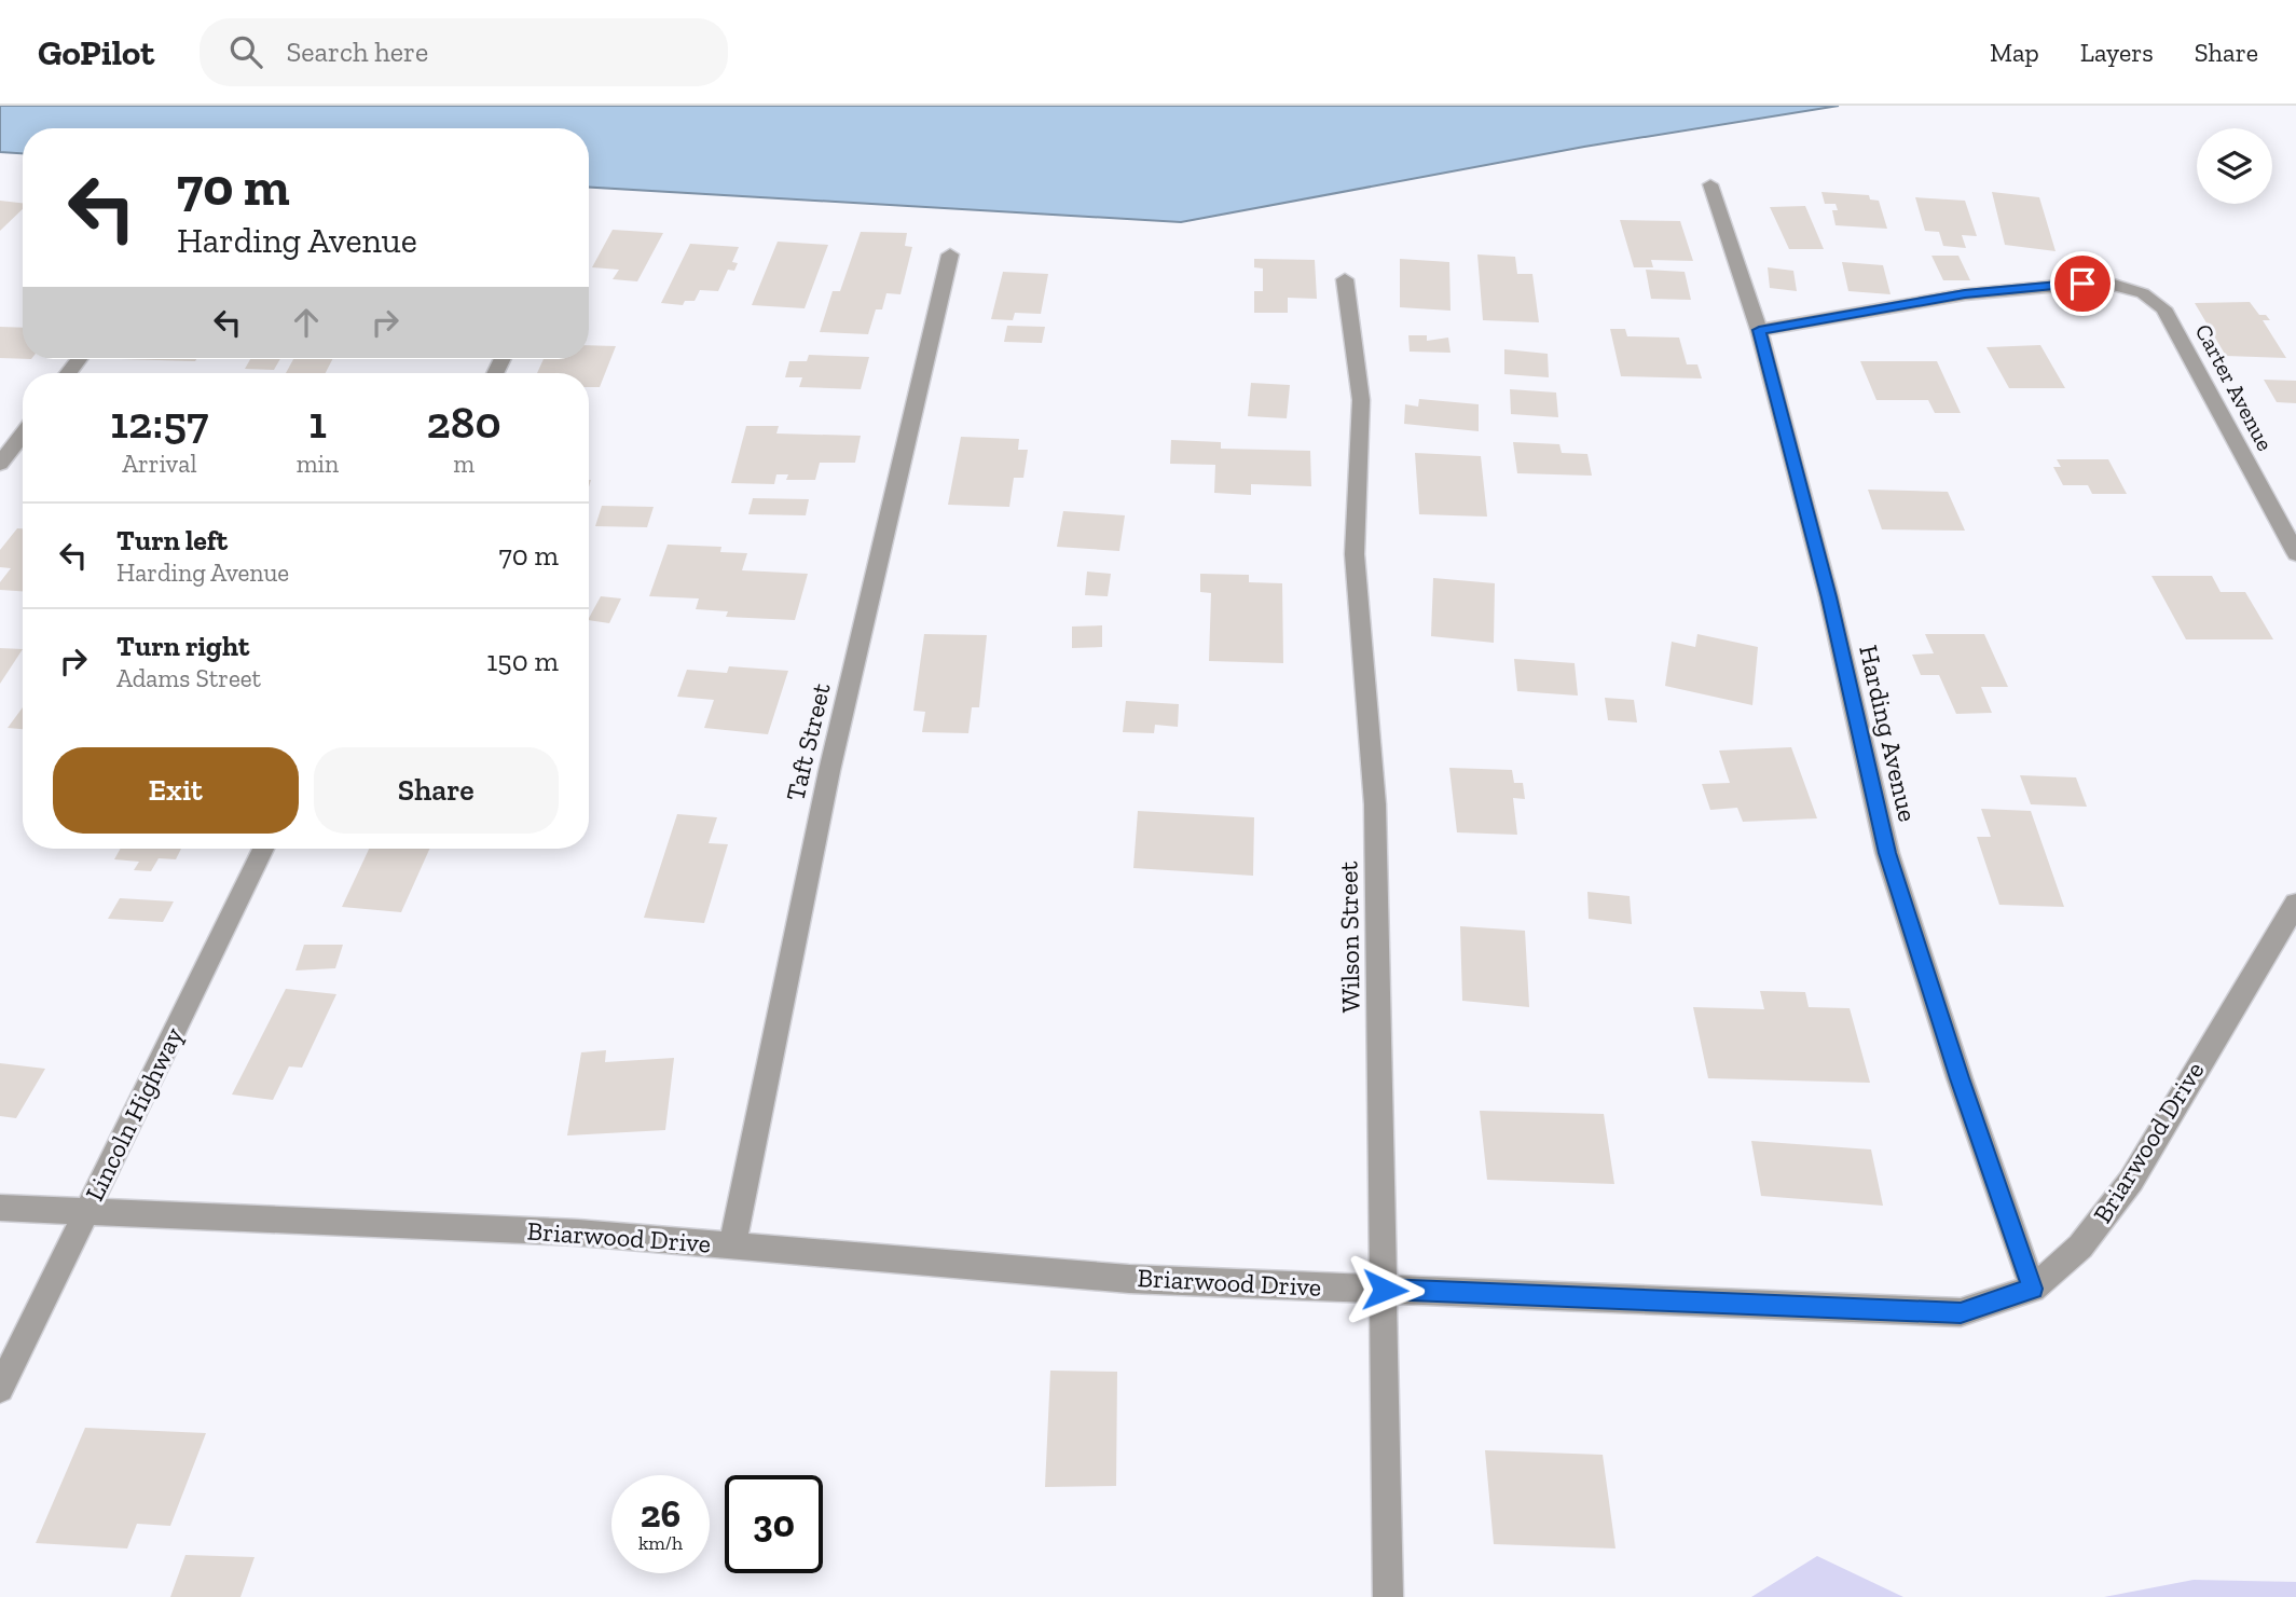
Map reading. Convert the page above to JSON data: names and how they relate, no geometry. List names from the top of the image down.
{
  "streets": {
    "street": [
      "Carter Avenue",
      "Harding Avenue",
      "Taft Street",
      "Wilson Street",
      "Lincoln Highway",
      "Briarwood Drive"
    ]
  },
  "crossings": [
    ["Carter Avenue", "Harding Avenue"],
    ["Harding Avenue", "Briarwood Drive"],
    ["Taft Street", "Briarwood Drive"],
    ["Wilson Street", "Briarwood Drive"],
    ["Lincoln Highway", "Briarwood Drive"]
  ],
  "page": {
    "header": "GoPilot",
    "search": "Search here",
    "nav": ["Map", "Layers", "Share"],
    "turn": ["70 m", "Harding Avenue"],
    "eta": [
      "12:57",
      "Arrival",
      "1",
      "min",
      "280",
      "m"
    ],
    "list": [
      {
        "name": "Turn left",
        "note": "Harding Avenue",
        "value": "70 m"
      },
      {
        "name": "Turn right",
        "note": "Adams Street",
        "value": "150 m"
      }
    ],
    "buttons": ["Exit", "Share"],
    "speed": "26 km/h",
    "limit": "30"
  }
}
